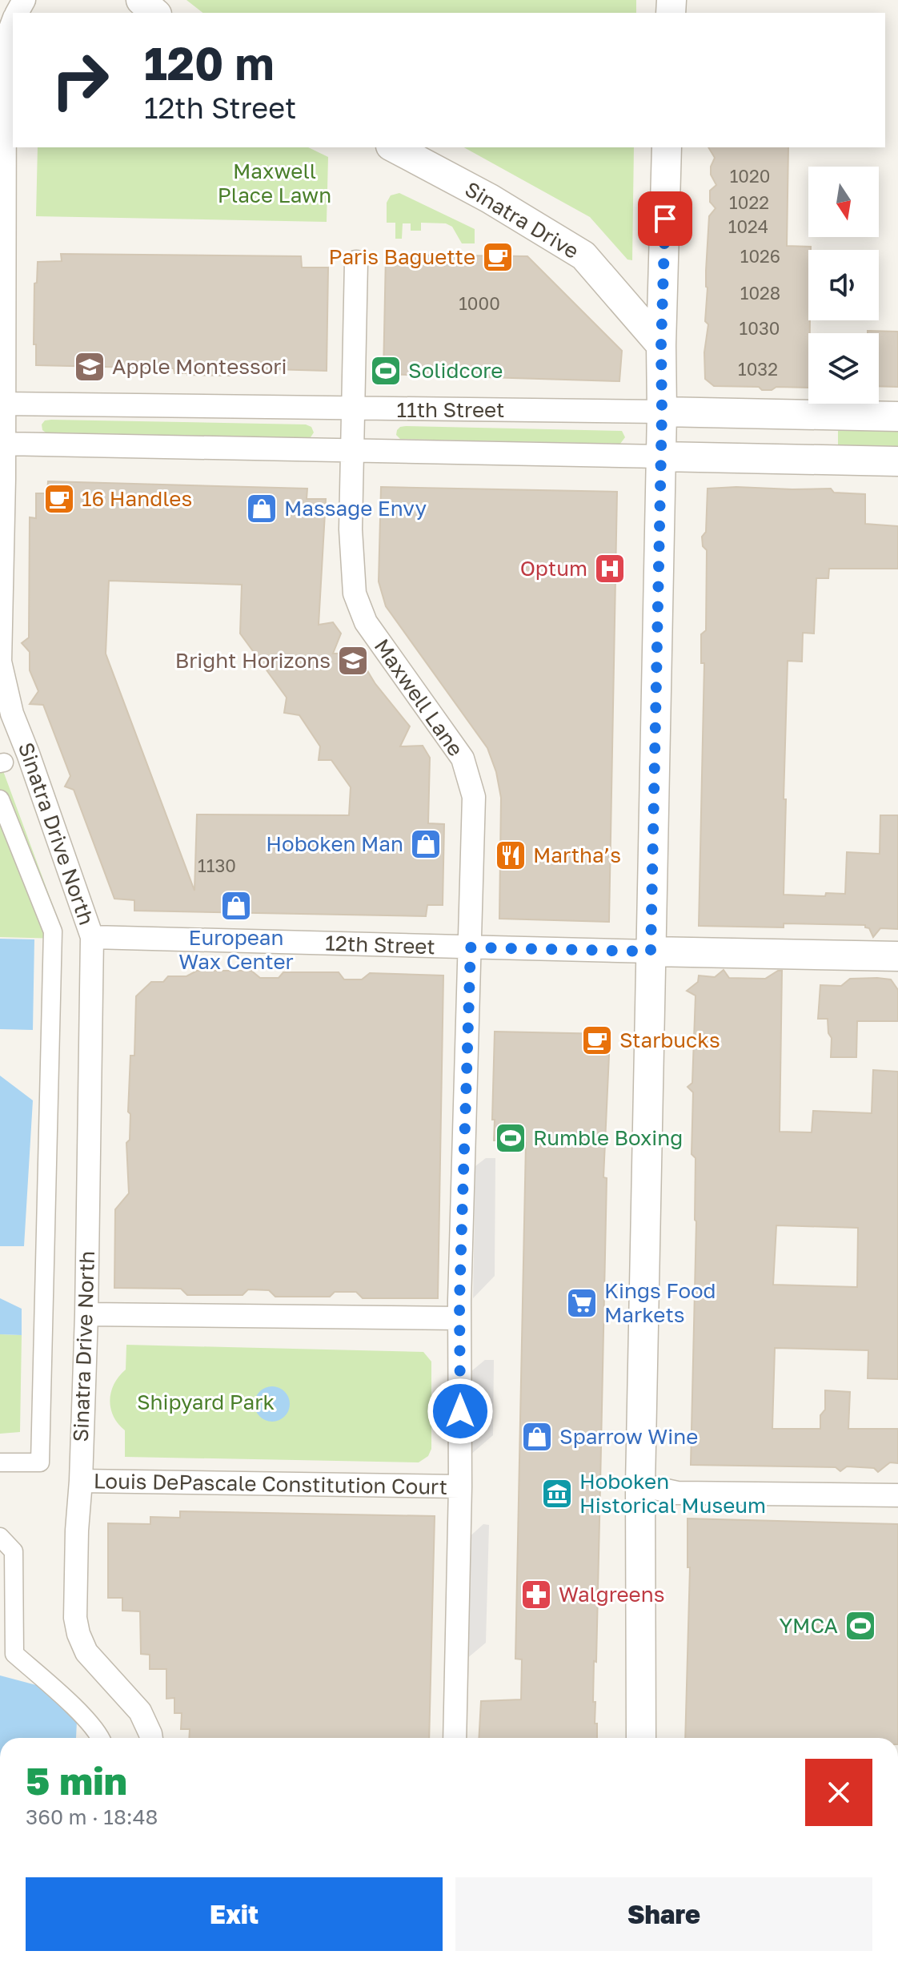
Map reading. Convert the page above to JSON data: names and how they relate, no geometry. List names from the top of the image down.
{
  "streets": {
    "street": [
      "Sinatra Drive",
      "11th Street",
      "Maxwell Lane",
      "Sinatra Drive North",
      "12th Street",
      "Louis DePascale Constitution Court"
    ]
  },
  "crossings": [
    ["11th Street", "Maxwell Lane"],
    ["11th Street", "Sinatra Drive North"],
    ["Maxwell Lane", "12th Street"],
    ["Maxwell Lane", "Louis DePascale Constitution Court"],
    ["Sinatra Drive North", "12th Street"],
    ["Sinatra Drive North", "Louis DePascale Constitution Court"]
  ],
  "parks": ["Maxwell Place Lawn", "Shipyard Park"],
  "places": {
    "cafe": ["Paris Baguette", "16 Handles", "Starbucks"],
    "school or university": ["Apple Montessori", "Bright Horizons"],
    "sports": ["Solidcore", "Rumble Boxing", "YMCA"],
    "shop": [
      "Massage Envy",
      "Hoboken Man",
      "European Wax Center",
      "Sparrow Wine"
    ],
    "hospital": ["Optum"],
    "restaurant": ["Martha’s"],
    "supermarket": ["Kings Food Markets"],
    "museum": ["Hoboken Historical Museum"],
    "pharmacy": ["Walgreens"]
  },
  "house_numbers": [
    "1020",
    "1022",
    "1024",
    "1026",
    "1028",
    "1000",
    "1030",
    "1032",
    "1130"
  ],
  "north": "bottom",
  "page": {
    "turn": ["120 m", "12th Street"],
    "heading": ["5 min", "360 m · 18:48"],
    "buttons": ["Exit", "Share"]
  }
}
